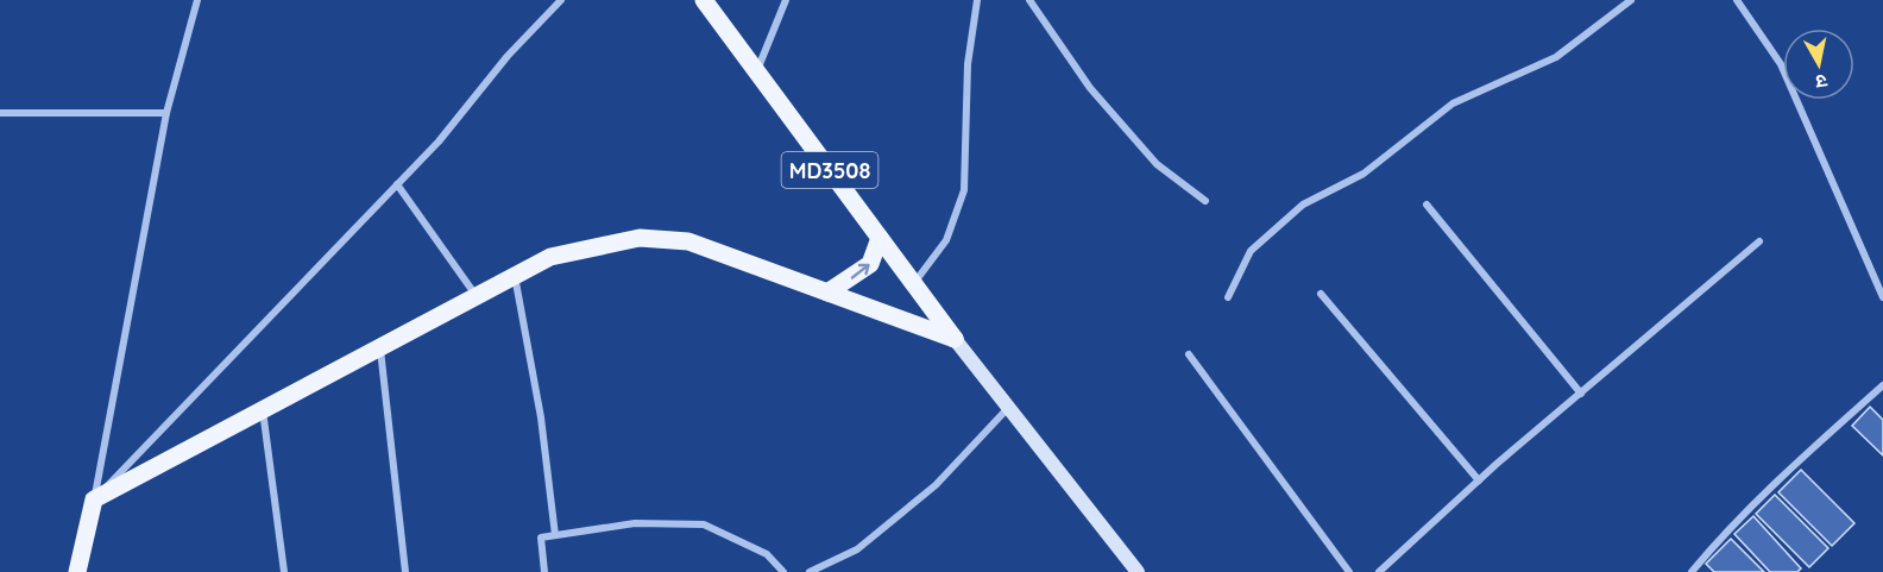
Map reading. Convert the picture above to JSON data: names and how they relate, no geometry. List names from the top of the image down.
{
  "streets": {
    "main road": ["MD3508"]
  },
  "north": "bottom"
}
